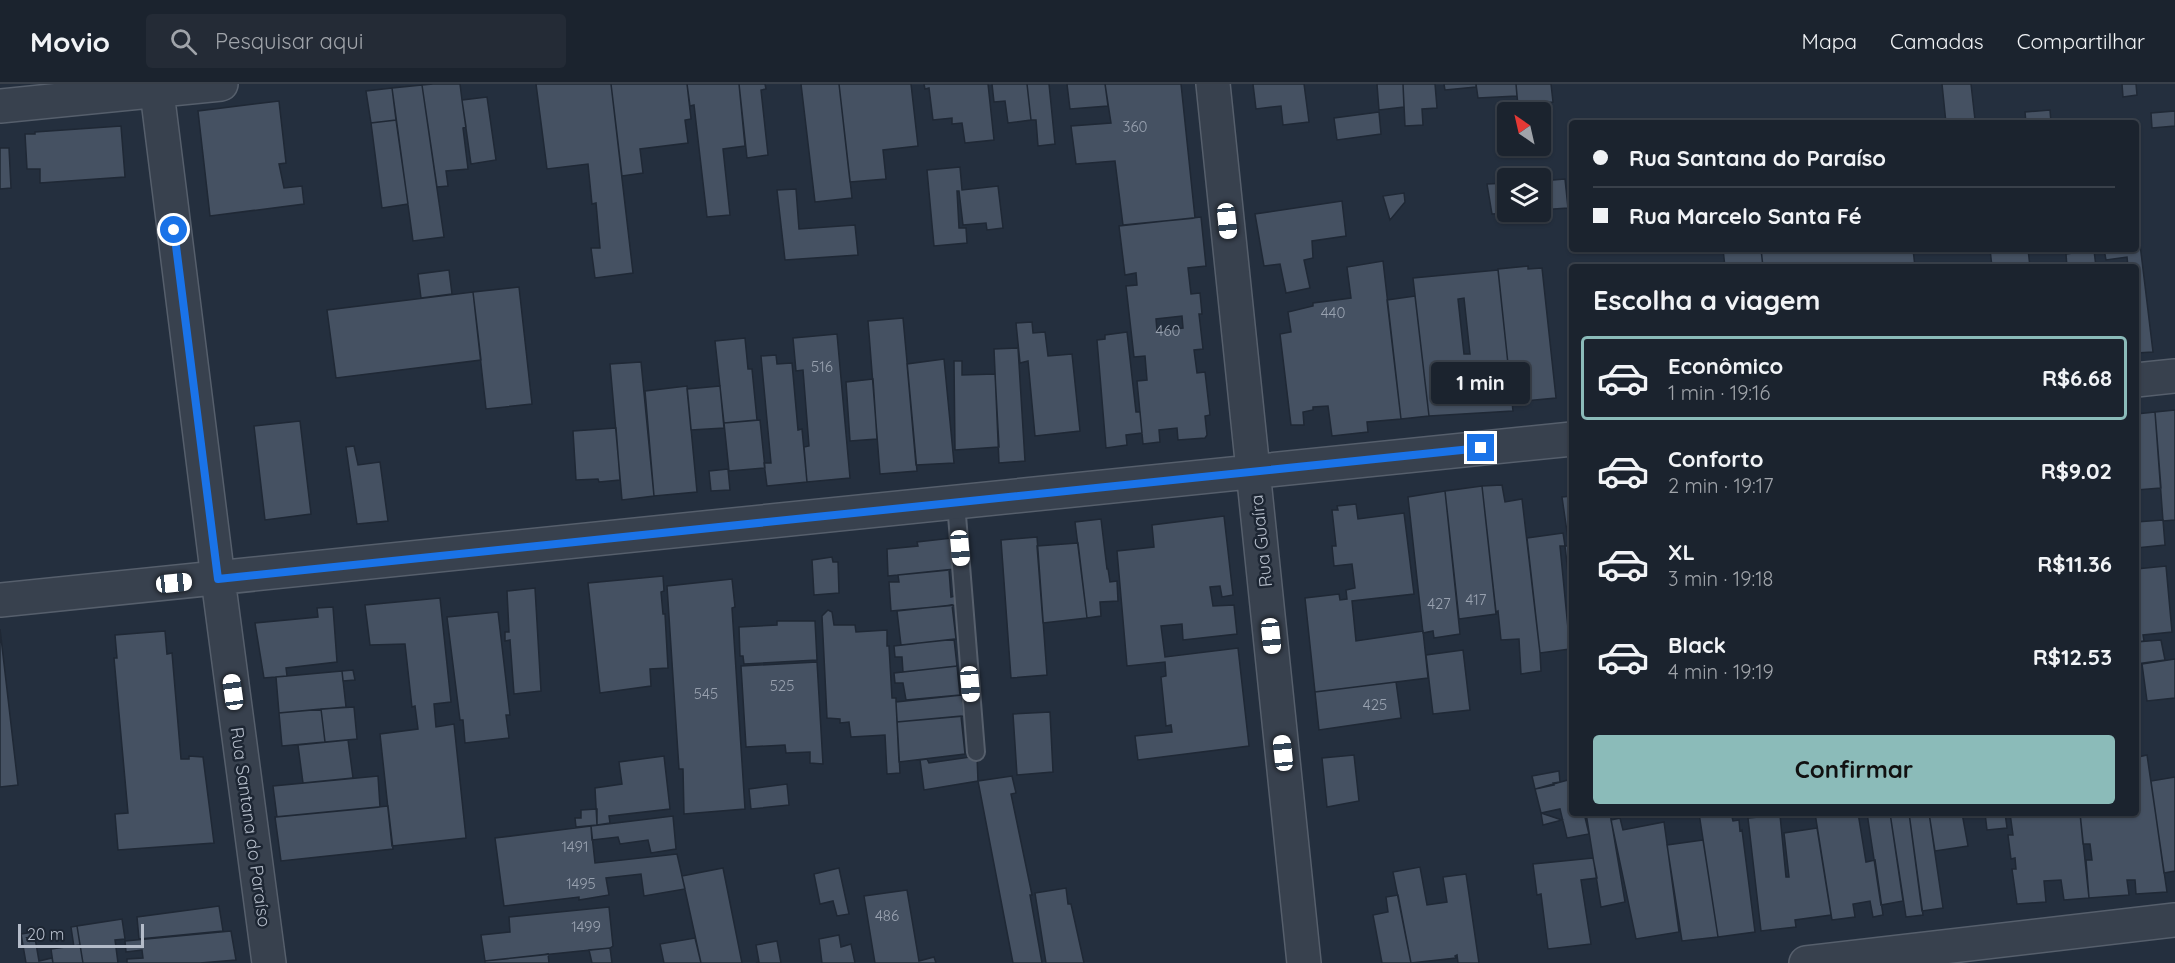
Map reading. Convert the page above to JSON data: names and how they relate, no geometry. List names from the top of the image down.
{
  "streets": {
    "street": ["Rua Guaíra", "Rua Santana do Paraíso"]
  },
  "house_numbers": [
    "360",
    "440",
    "460",
    "516",
    "417",
    "427",
    "525",
    "545",
    "425",
    "1491",
    "1495",
    "486",
    "1499"
  ],
  "scale_bar": "20 m",
  "north": "top left",
  "page": {
    "header": "Movio",
    "search": "Pesquisar aqui",
    "nav": ["Mapa", "Camadas", "Compartilhar"],
    "banner": ["Rua Santana do Paraíso", "Rua Marcelo Santa Fé"],
    "heading": "Escolha a viagem",
    "list": [
      {
        "name": "Econômico",
        "note": "1 min · 19:16",
        "value": "R$6.68"
      },
      {
        "name": "Conforto",
        "note": "2 min · 19:17",
        "value": "R$9.02"
      },
      {
        "name": "XL",
        "note": "3 min · 19:18",
        "value": "R$11.36"
      },
      {
        "name": "Black",
        "note": "4 min · 19:19",
        "value": "R$12.53"
      }
    ],
    "bubble": "1 min",
    "buttons": "Confirmar",
    "scale": "20 m"
  }
}
